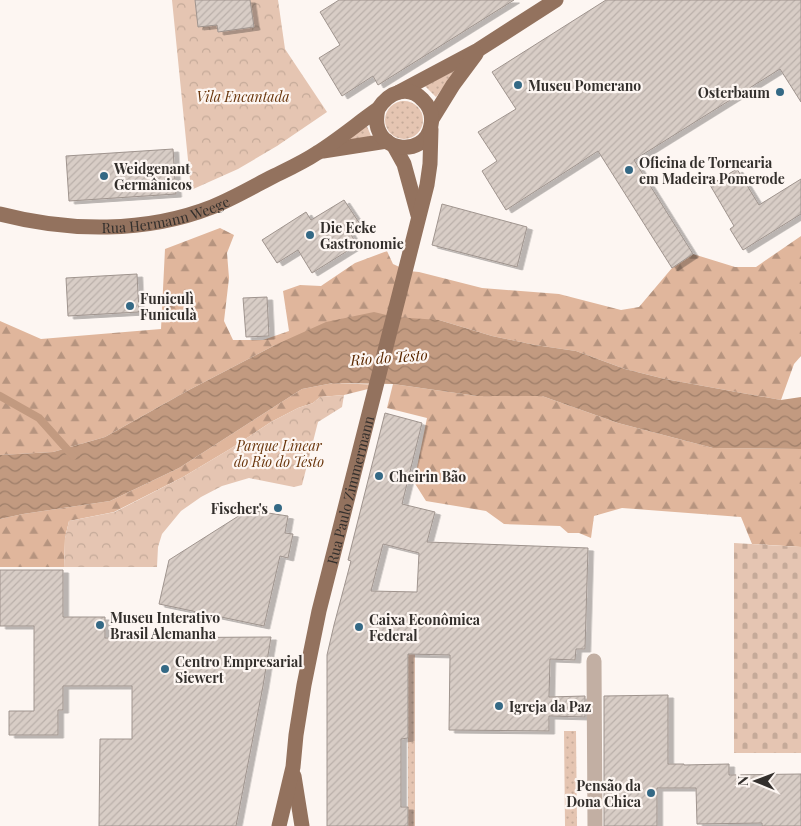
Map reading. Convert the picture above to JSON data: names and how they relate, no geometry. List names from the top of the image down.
{
  "streets": {
    "main road": ["Rua Hermann Weege", "Rua Paulo Zimmermann"]
  },
  "crossings": [
    ["Rua Hermann Weege", "Rua Paulo Zimmermann"]
  ],
  "water": ["Rio do Testo"],
  "parks": ["Vila Encantada", "Parque Linear do Rio do Testo"],
  "places": [
    "Museu Pomerano",
    "Osterbaum",
    "Oficina de Tornearia em Madeira Pomerode",
    "Weidgenant Germânicos",
    "Die Ecke Gastronomie",
    "Funiculì Funiculà",
    "Cheirin Bão",
    "Fischer's",
    "Museu Interativo Brasil Alemanha",
    "Caixa Econômica Federal",
    "Centro Empresarial Siewert",
    "Igreja da Paz",
    "Pensão da Dona Chica"
  ],
  "north": "left"
}
